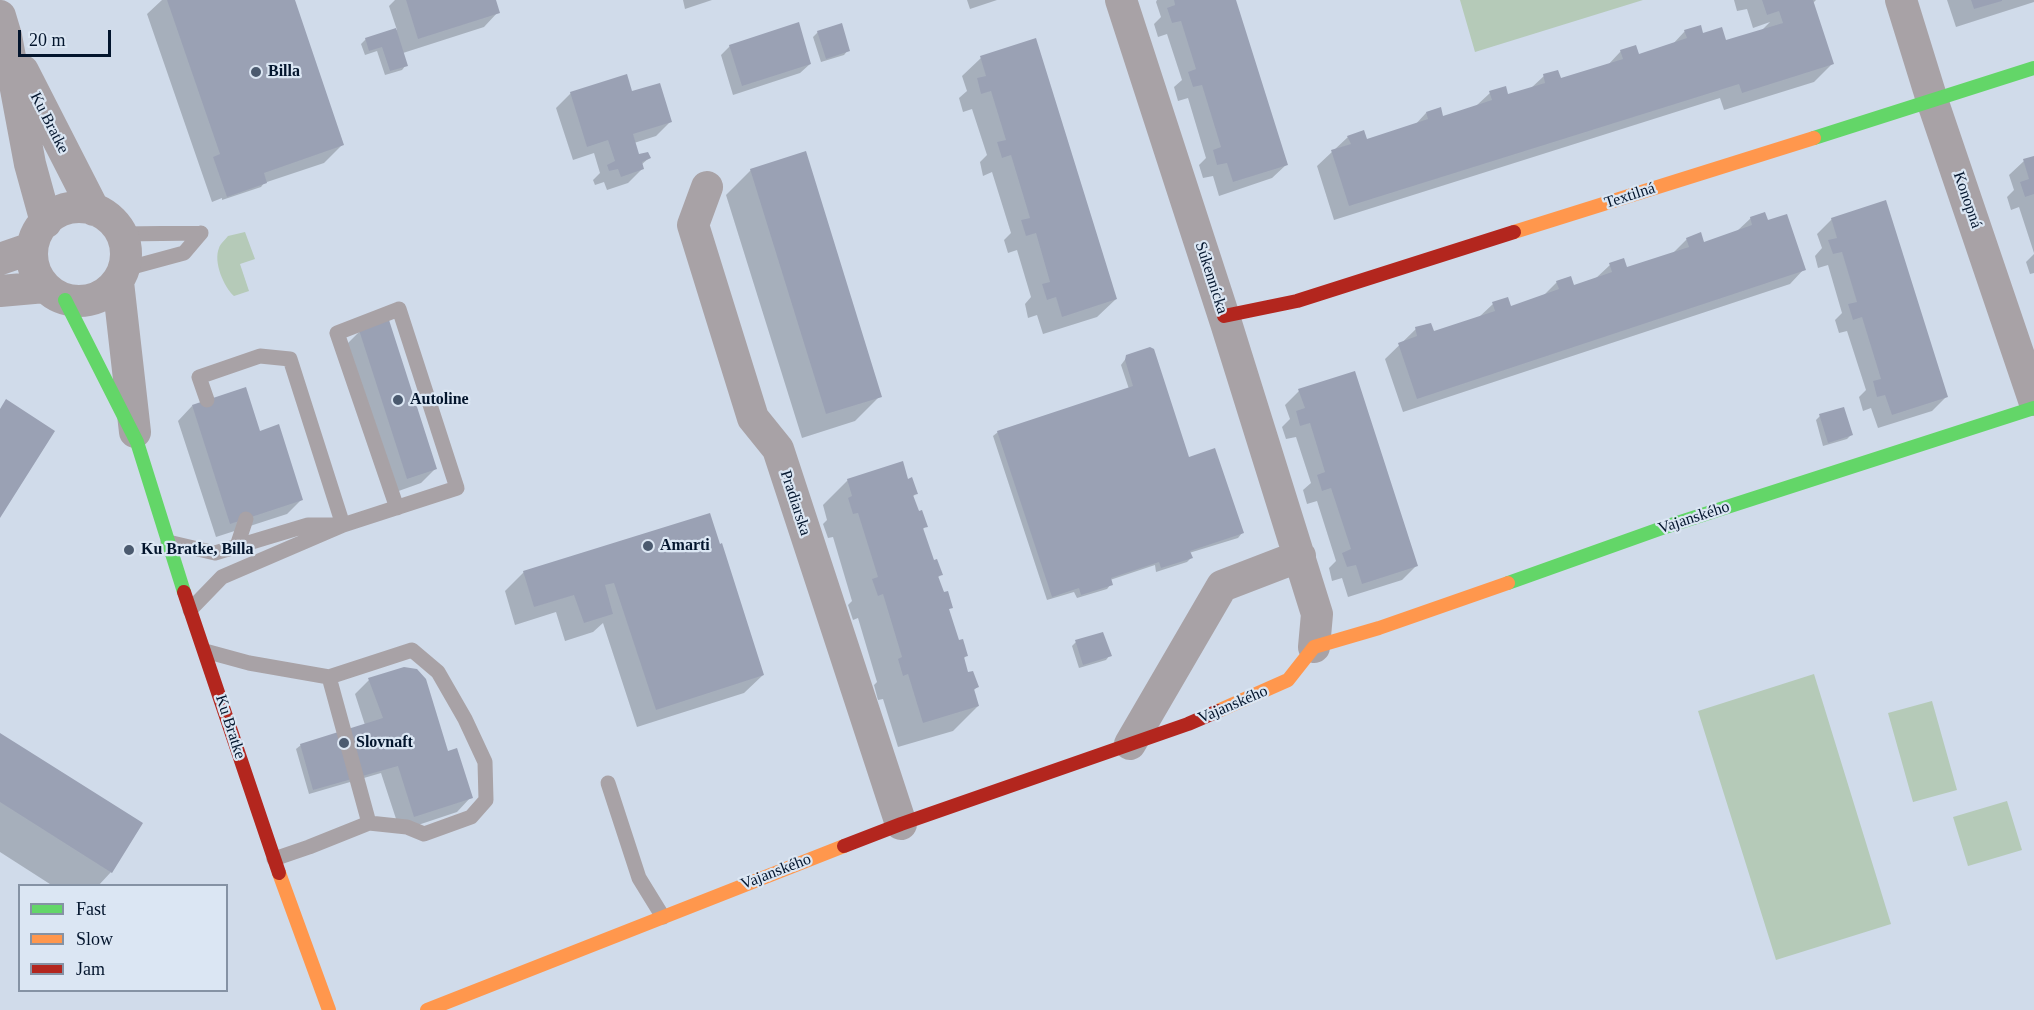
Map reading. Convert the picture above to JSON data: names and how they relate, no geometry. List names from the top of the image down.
{
  "streets": {
    "street": [
      "Ku Bratke",
      "Textilná",
      "Konopná",
      "Súkennícka",
      "Pradiarska",
      "Vajanského"
    ]
  },
  "crossings": [
    ["Textilná", "Konopná"],
    ["Textilná", "Súkennícka"],
    ["Súkennícka", "Vajanského"],
    ["Pradiarska", "Vajanského"]
  ],
  "places": [
    "Billa",
    "Autoline",
    "Amarti",
    "Ku Bratke, Billa",
    "Slovnaft"
  ],
  "legend": ["Fast", "Slow", "Jam"],
  "scale_bar": "20 m"
}
